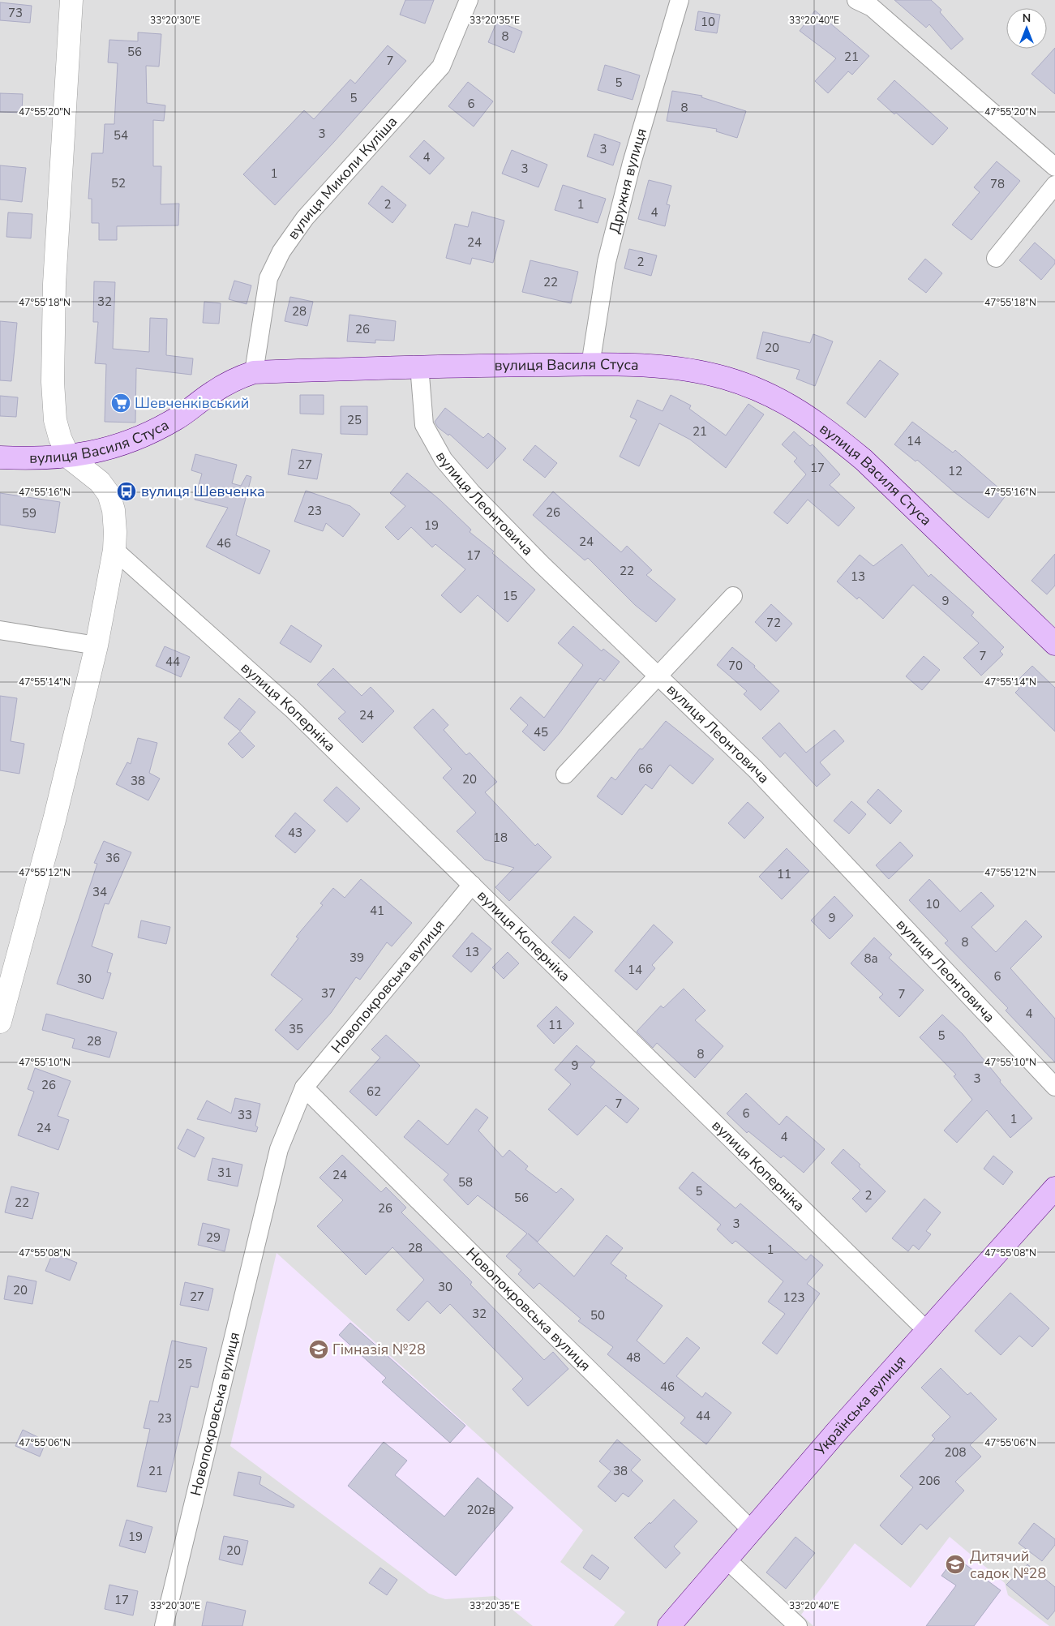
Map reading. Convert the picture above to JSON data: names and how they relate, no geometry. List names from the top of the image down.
{
  "streets": {
    "main road": ["вулиця Василя Стуса", "Українська вулиця"],
    "street": [
      "вулиця Миколи Куліша",
      "Дружня вулиця",
      "вулиця Леонтовича",
      "вулиця Коперніка",
      "Новопокровська вулиця"
    ]
  },
  "crossings": [
    ["вулиця Миколи Куліша", "вулиця Василя Стуса"],
    ["Дружня вулиця", "вулиця Василя Стуса"],
    ["вулиця Василя Стуса", "вулиця Леонтовича"],
    ["вулиця Коперніка", "Новопокровська вулиця"],
    ["вулиця Коперніка", "Українська вулиця"],
    ["Новопокровська вулиця", "Українська вулиця"]
  ],
  "places": {
    "supermarket": ["Шевченківський"],
    "bus stop": ["вулиця Шевченка"],
    "school or university": ["Гімназія №28", "Дитячий садок №28"]
  },
  "house_numbers": [
    "73",
    "10",
    "8",
    "56",
    "21",
    "7",
    "5",
    "5",
    "6",
    "8",
    "3",
    "54",
    "3",
    "4",
    "3",
    "1",
    "52",
    "78",
    "2",
    "1",
    "4",
    "24",
    "2",
    "22",
    "32",
    "28",
    "26",
    "20",
    "25",
    "21",
    "14",
    "27",
    "17",
    "12",
    "23",
    "26",
    "59",
    "19",
    "24",
    "46",
    "17",
    "22",
    "13",
    "15",
    "9",
    "72",
    "7",
    "44",
    "70",
    "24",
    "45",
    "66",
    "20",
    "38",
    "43",
    "18",
    "36",
    "11",
    "34",
    "10",
    "41",
    "9",
    "8",
    "13",
    "39",
    "8а",
    "14",
    "6",
    "30",
    "37",
    "7",
    "4",
    "11",
    "35",
    "5",
    "28",
    "8",
    "9",
    "3",
    "26",
    "62",
    "7",
    "6",
    "33",
    "1",
    "24",
    "4",
    "31",
    "24",
    "58",
    "5",
    "2",
    "56",
    "22",
    "26",
    "3",
    "29",
    "28",
    "1",
    "30",
    "20",
    "27",
    "123",
    "32",
    "50",
    "48",
    "25",
    "46",
    "44",
    "23",
    "208",
    "21",
    "38",
    "206",
    "202в",
    "19",
    "20",
    "17"
  ],
  "north": "top",
  "coordinates": [
    "33°20'30\"E",
    "33°20'35\"E",
    "33°20'40\"E",
    "47°55'20\"N",
    "47°55'18\"N",
    "47°55'16\"N",
    "47°55'14\"N",
    "47°55'12\"N",
    "47°55'10\"N",
    "47°55'08\"N",
    "47°55'06\"N"
  ]
}
